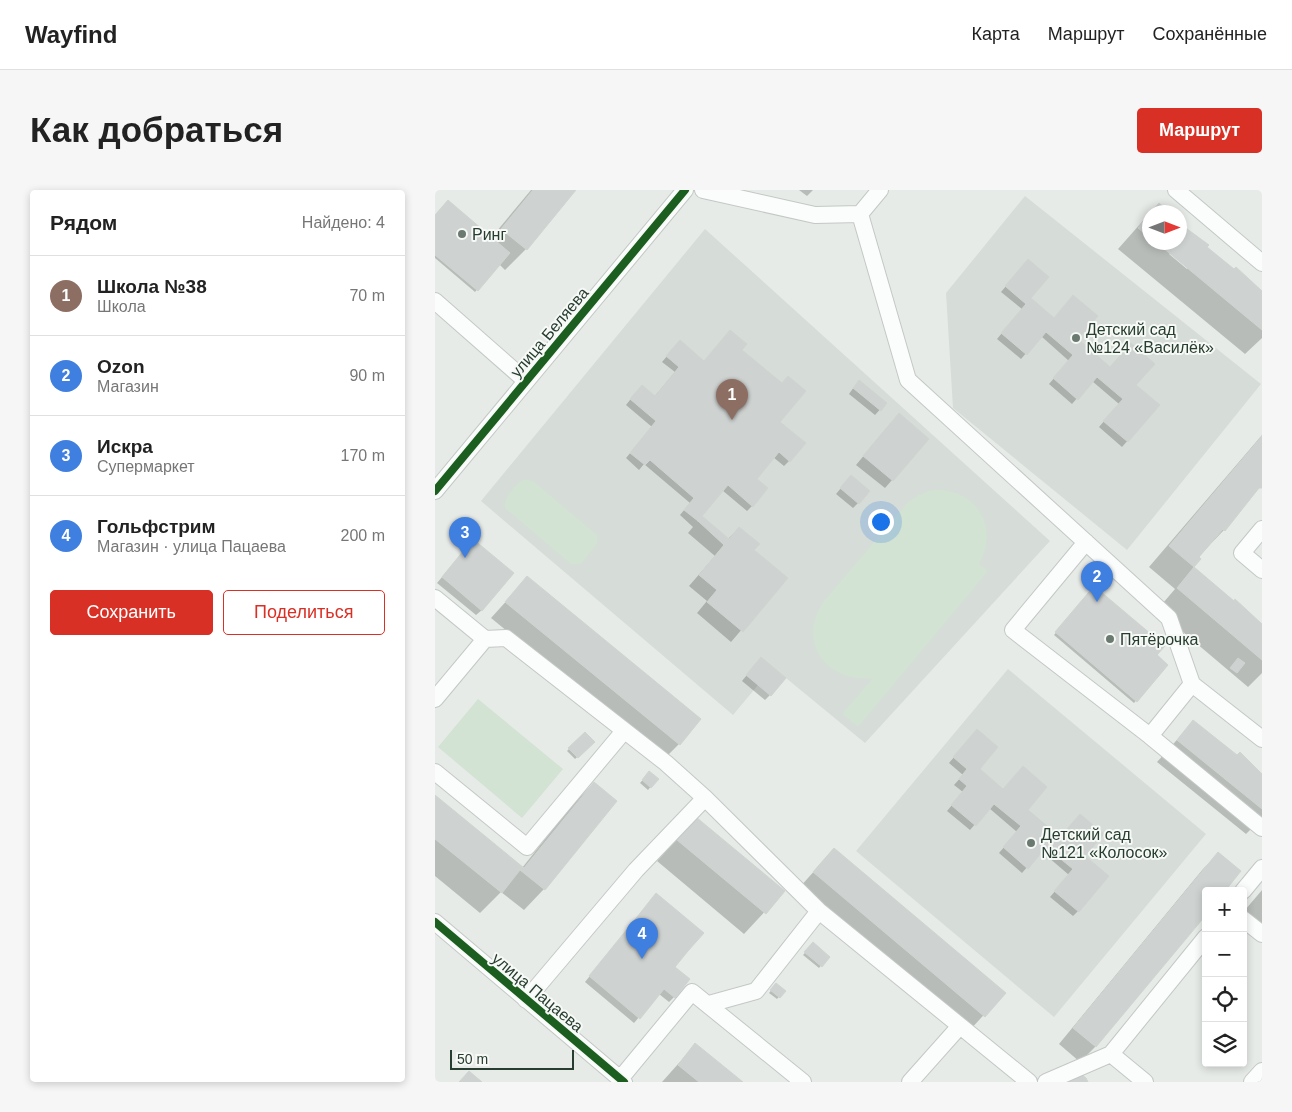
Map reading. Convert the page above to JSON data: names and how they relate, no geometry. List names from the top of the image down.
{
  "streets": {
    "street": ["улица Беляева", "улица Пацаева"]
  },
  "places": [
    "Ринг",
    "Детский сад №124 «Василёк»",
    "Пятёрочка",
    "Детский сад №121 «Колосок»"
  ],
  "scale_bar": "50 m",
  "north": "right",
  "page": {
    "header": "Wayfind",
    "nav": ["Карта", "Маршрут", "Сохранённые"],
    "buttons": [
      "Маршрут",
      ["Сохранить", "Поделиться"]
    ],
    "title": "Как добраться",
    "heading": ["Рядом", "Найдено: 4"],
    "list": [
      {
        "mark": "1",
        "name": "Школа №38",
        "note": "Школа",
        "value": "70 m"
      },
      {
        "mark": "2",
        "name": "Ozon",
        "note": "Магазин",
        "value": "90 m"
      },
      {
        "mark": "3",
        "name": "Искра",
        "note": "Супермаркет",
        "value": "170 m"
      },
      {
        "mark": "4",
        "name": "Гольфстрим",
        "note": "Магазин · улица Пацаева",
        "value": "200 m"
      }
    ],
    "pins": [
      "1",
      "3",
      "2",
      "4"
    ],
    "map_buttons": ["+", "−"],
    "scale": "50 m"
  }
}
